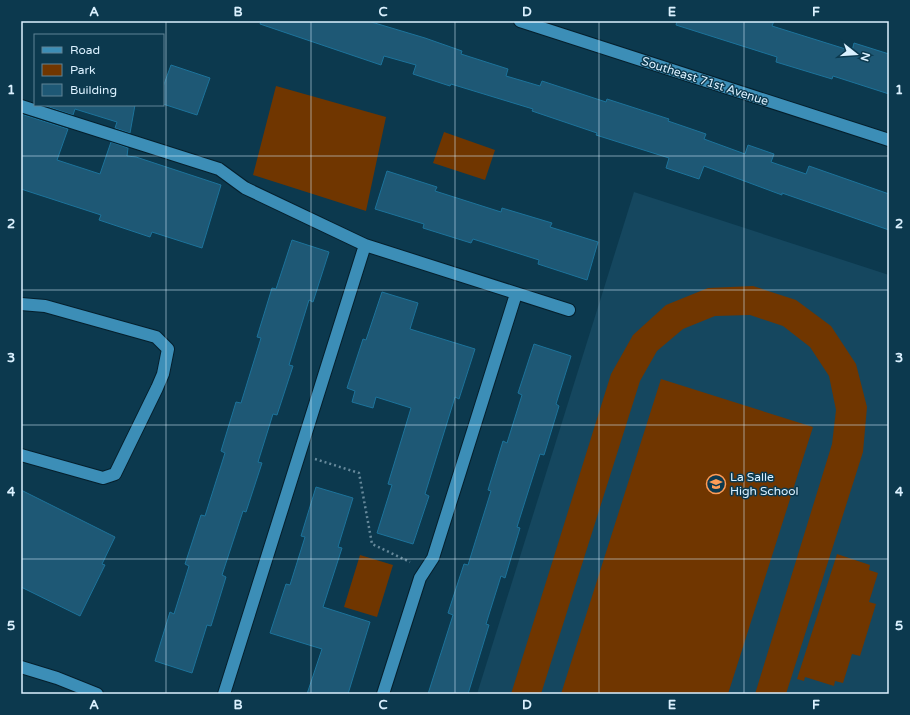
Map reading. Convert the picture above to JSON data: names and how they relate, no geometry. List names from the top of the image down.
{
  "streets": {
    "street": ["Southeast 71st Avenue"]
  },
  "places": {
    "school or university": ["La Salle High School"]
  },
  "legend": ["Road", "Park", "Building"],
  "north": "right",
  "grid": {
    "columns": [
      "A",
      "B",
      "C",
      "D",
      "E",
      "F"
    ],
    "rows": [
      "1",
      "2",
      "3",
      "4",
      "5"
    ]
  }
}
